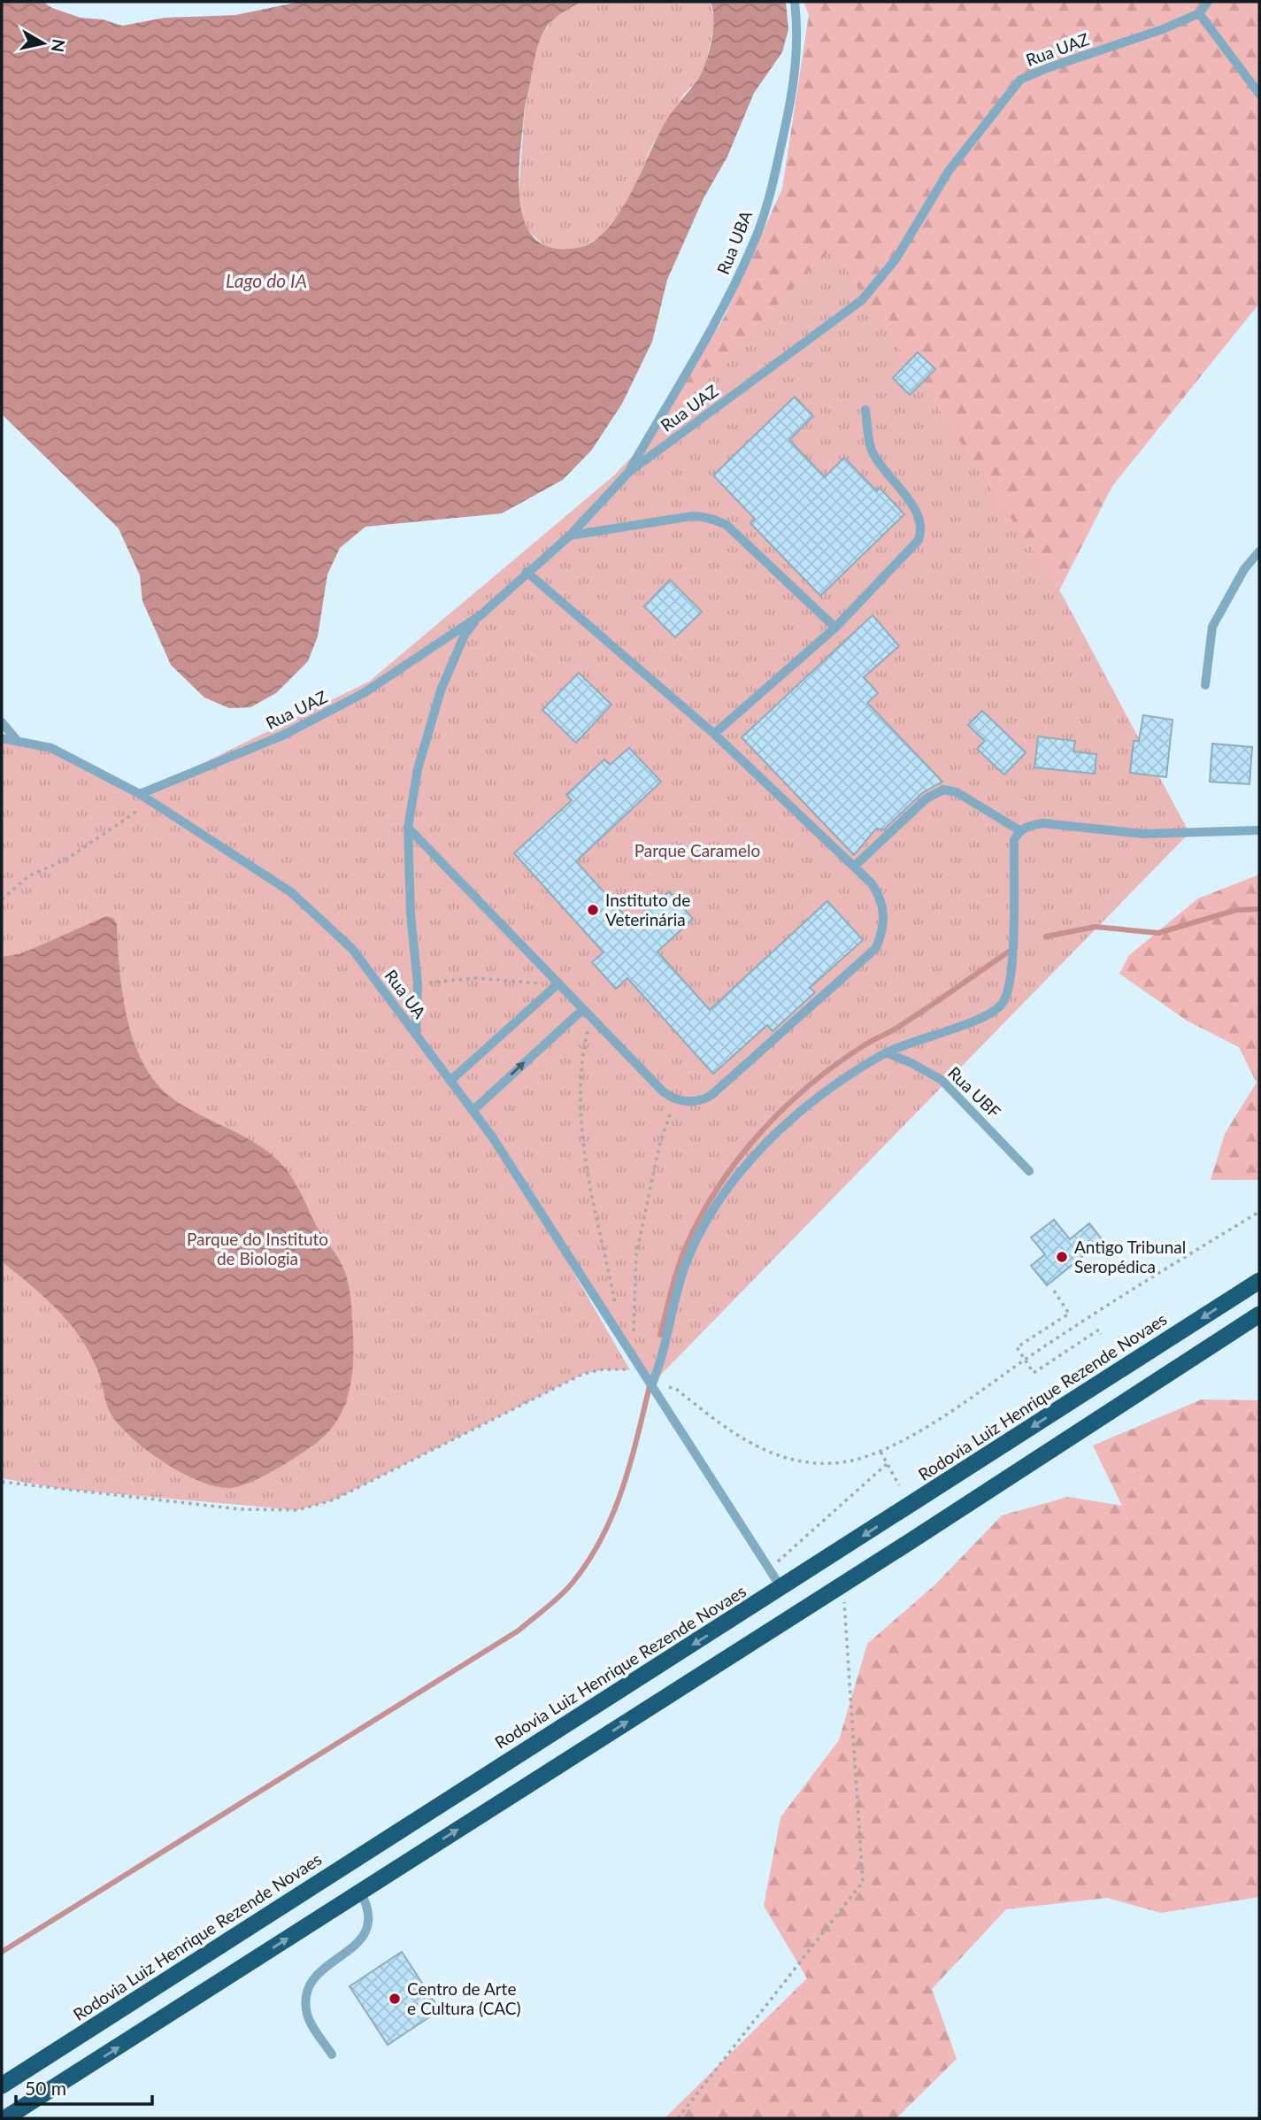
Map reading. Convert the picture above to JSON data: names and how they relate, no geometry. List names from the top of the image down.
{
  "streets": {
    "highway": ["Rodovia Luiz Henrique Rezende Novaes"],
    "lane": [
      "Rua UAZ",
      "Rua UBA",
      "Rua UA",
      "Rua UBF"
    ]
  },
  "crossings": [
    ["Rua UAZ", "Rua UBA"],
    ["Rua UAZ", "Rua UA"],
    ["Rua UA", "Rodovia Luiz Henrique Rezende Novaes"]
  ],
  "water": ["Lago do IA"],
  "parks": ["Parque Caramelo", "Parque do Instituto de Biologia"],
  "places": ["Instituto de Veterinária", "Antigo Tribunal Seropédica", "Centro de Arte e Cultura (CAC)"],
  "scale_bar": "50 m",
  "north": "right"
}
